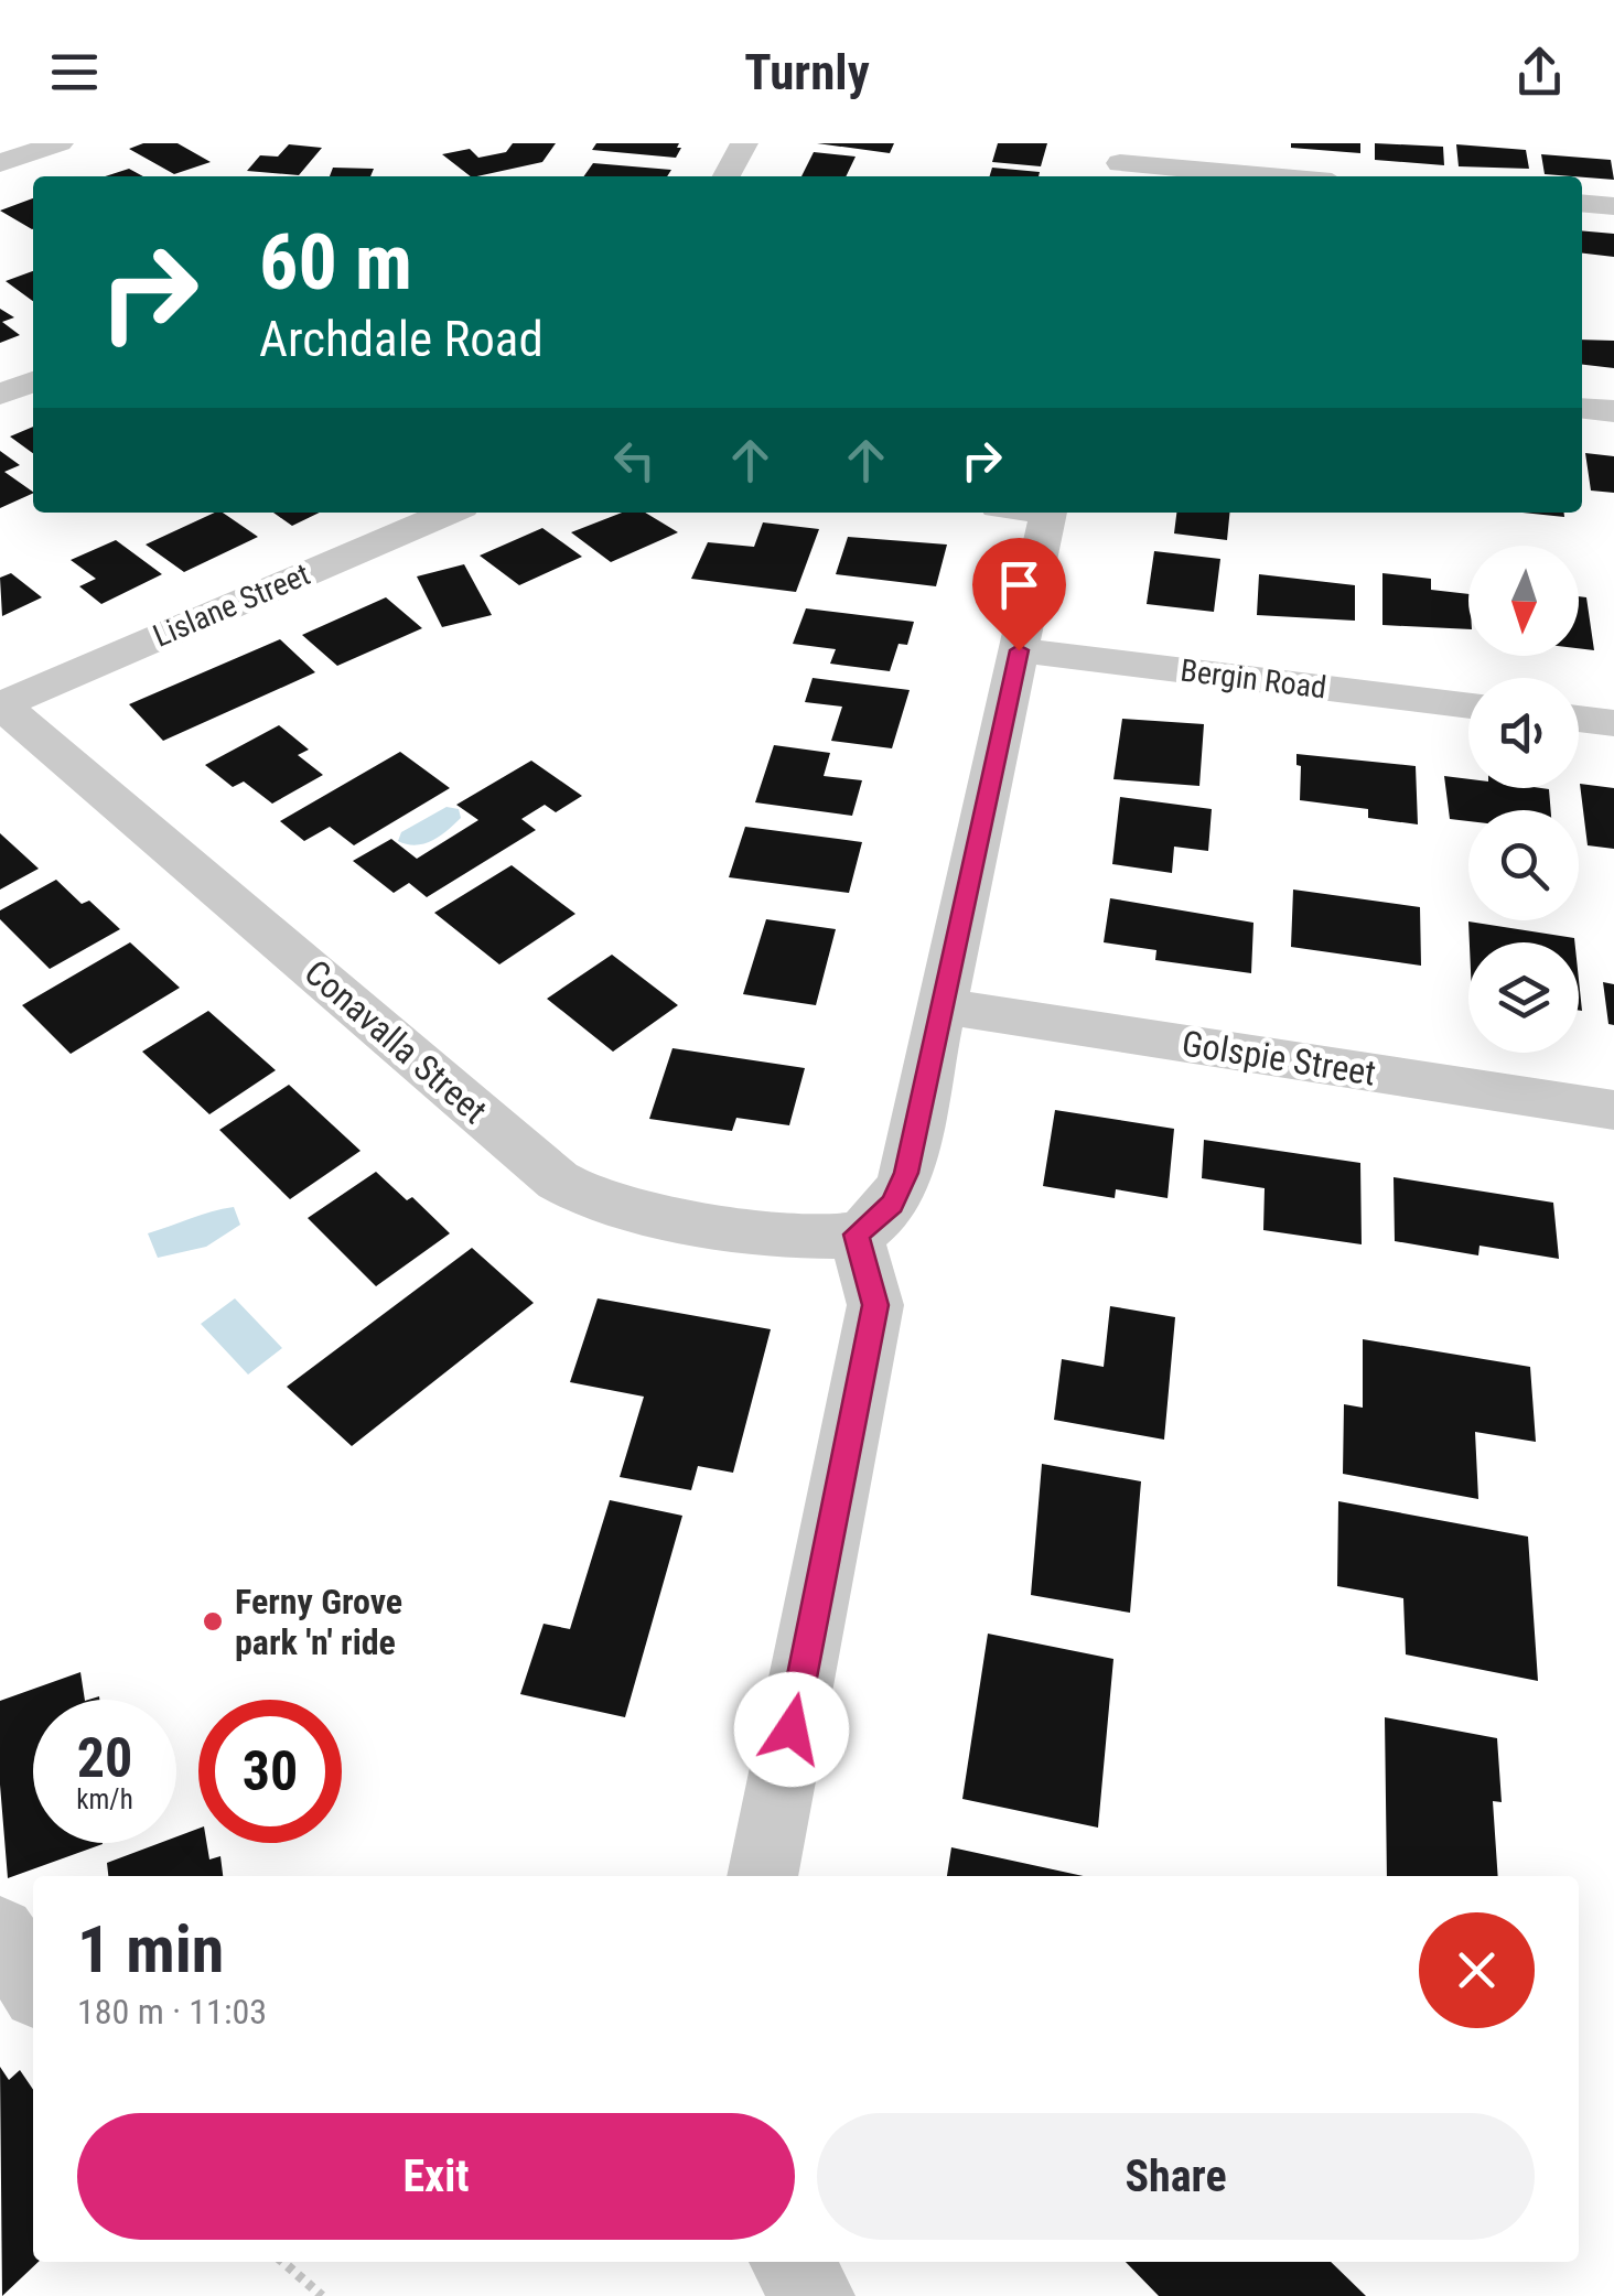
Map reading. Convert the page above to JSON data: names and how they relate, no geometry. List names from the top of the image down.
{
  "streets": {
    "street": [
      "Lislane Street",
      "Bergin Road",
      "Conavalla Street",
      "Golspie Street"
    ]
  },
  "crossings": [
    ["Lislane Street", "Conavalla Street"]
  ],
  "places": ["Ferny Grove park 'n' ride"],
  "north": "bottom",
  "page": {
    "header": "Turnly",
    "turn": ["60 m", "Archdale Road"],
    "speed": "20 km/h",
    "limit": "30",
    "heading": ["1 min", "180 m · 11:03"],
    "buttons": ["Exit", "Share"]
  }
}
